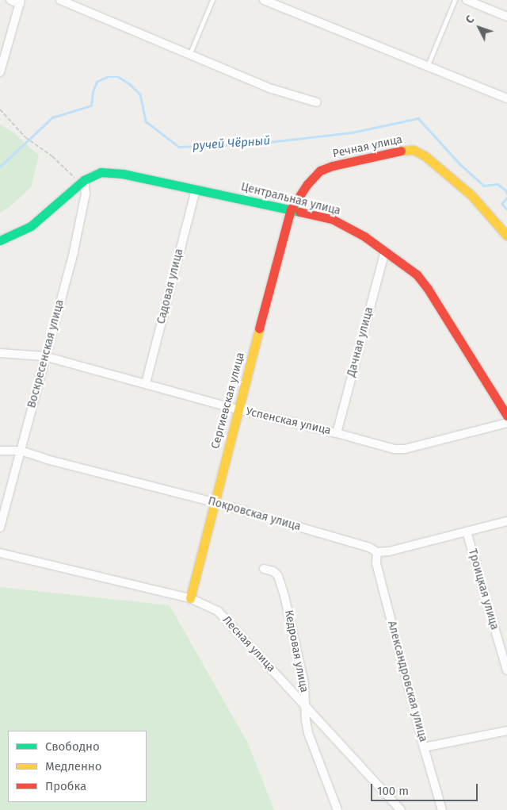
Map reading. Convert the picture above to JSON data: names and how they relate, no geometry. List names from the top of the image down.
{
  "streets": {
    "street": [
      "Речная улица",
      "Центральная улица",
      "Садовая улица",
      "Дачная улица",
      "Воскресенская улица",
      "Сергиевская улица",
      "Успенская улица",
      "Покровская улица",
      "Троицкая улица",
      "Лесная улица",
      "Кедровая улица",
      "Александровская улица"
    ]
  },
  "crossings": [
    ["Речная улица", "Центральная улица"],
    ["Речная улица", "Сергиевская улица"],
    ["Центральная улица", "Садовая улица"],
    ["Центральная улица", "Дачная улица"],
    ["Центральная улица", "Воскресенская улица"],
    ["Центральная улица", "Сергиевская улица"],
    ["Садовая улица", "Успенская улица"],
    ["Дачная улица", "Успенская улица"],
    ["Воскресенская улица", "Успенская улица"],
    ["Воскресенская улица", "Покровская улица"],
    ["Сергиевская улица", "Успенская улица"],
    ["Сергиевская улица", "Покровская улица"],
    ["Сергиевская улица", "Лесная улица"],
    ["Покровская улица", "Александровская улица"],
    ["Лесная улица", "Кедровая улица"]
  ],
  "water": ["ручей Чёрный"],
  "legend": ["Свободно", "Медленно", "Пробка"],
  "scale_bar": "100 m",
  "north": "top left"
}
